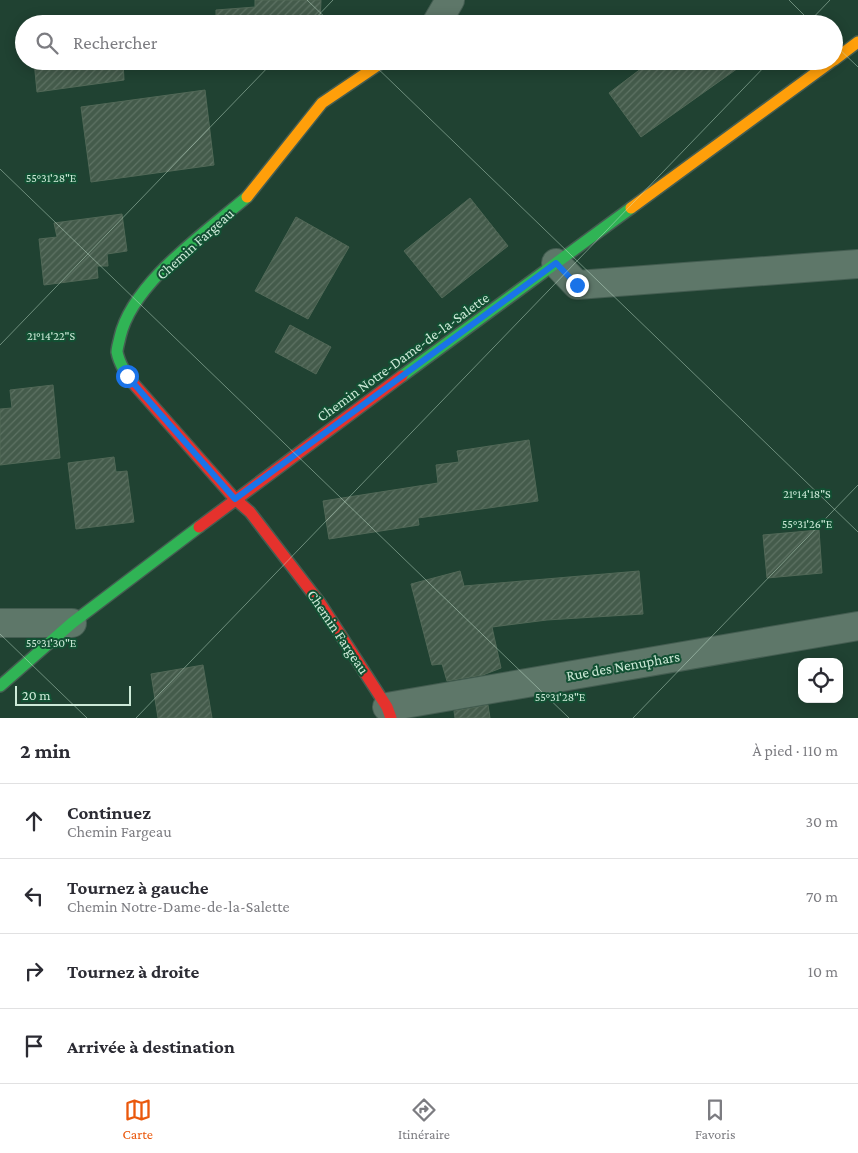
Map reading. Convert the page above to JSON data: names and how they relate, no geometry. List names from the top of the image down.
{
  "streets": {
    "street": ["Chemin Fargeau", "Chemin Notre-Dame-de-la-Salette", "Rue des Nenuphars"]
  },
  "crossings": [
    ["Chemin Fargeau", "Chemin Notre-Dame-de-la-Salette"],
    ["Chemin Fargeau", "Rue des Nenuphars"]
  ],
  "scale_bar": "20 m",
  "page": {
    "search": "Rechercher",
    "scale": "20 m",
    "heading": ["2 min", "À pied · 110 m"],
    "list": [
      ["Continuez", "Chemin Fargeau", "30 m"],
      ["Tournez à gauche", "Chemin Notre-Dame-de-la-Salette", "70 m"],
      ["Tournez à droite", "10 m"],
      "Arrivée à destination"
    ],
    "nav": ["Carte", "Itinéraire", "Favoris"]
  },
  "coordinates": [
    "55°31'28\"E",
    "21°14'22\"S",
    "21°14'18\"S",
    "55°31'26\"E",
    "55°31'30\"E"
  ]
}
